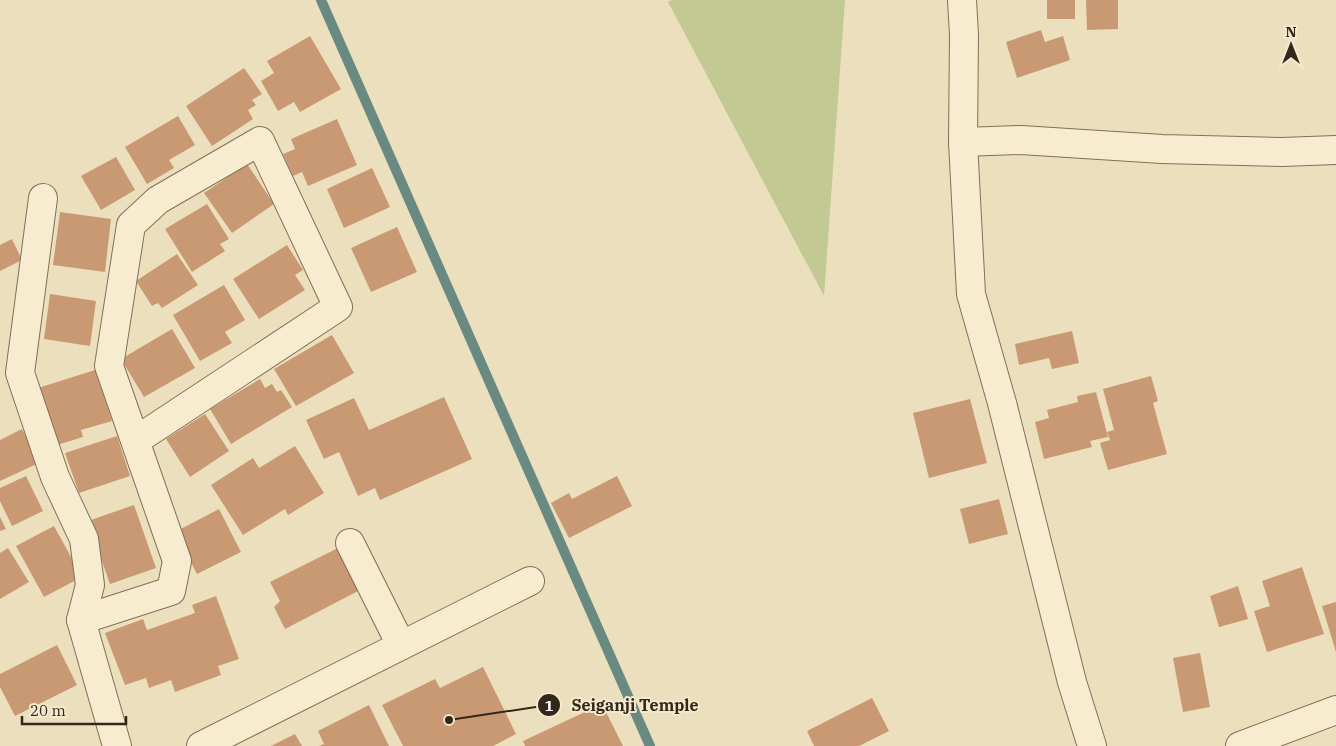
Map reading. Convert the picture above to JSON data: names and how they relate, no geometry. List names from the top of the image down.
{
  "places": ["Seiganji Temple"],
  "scale_bar": "20 m",
  "north": "top"
}
